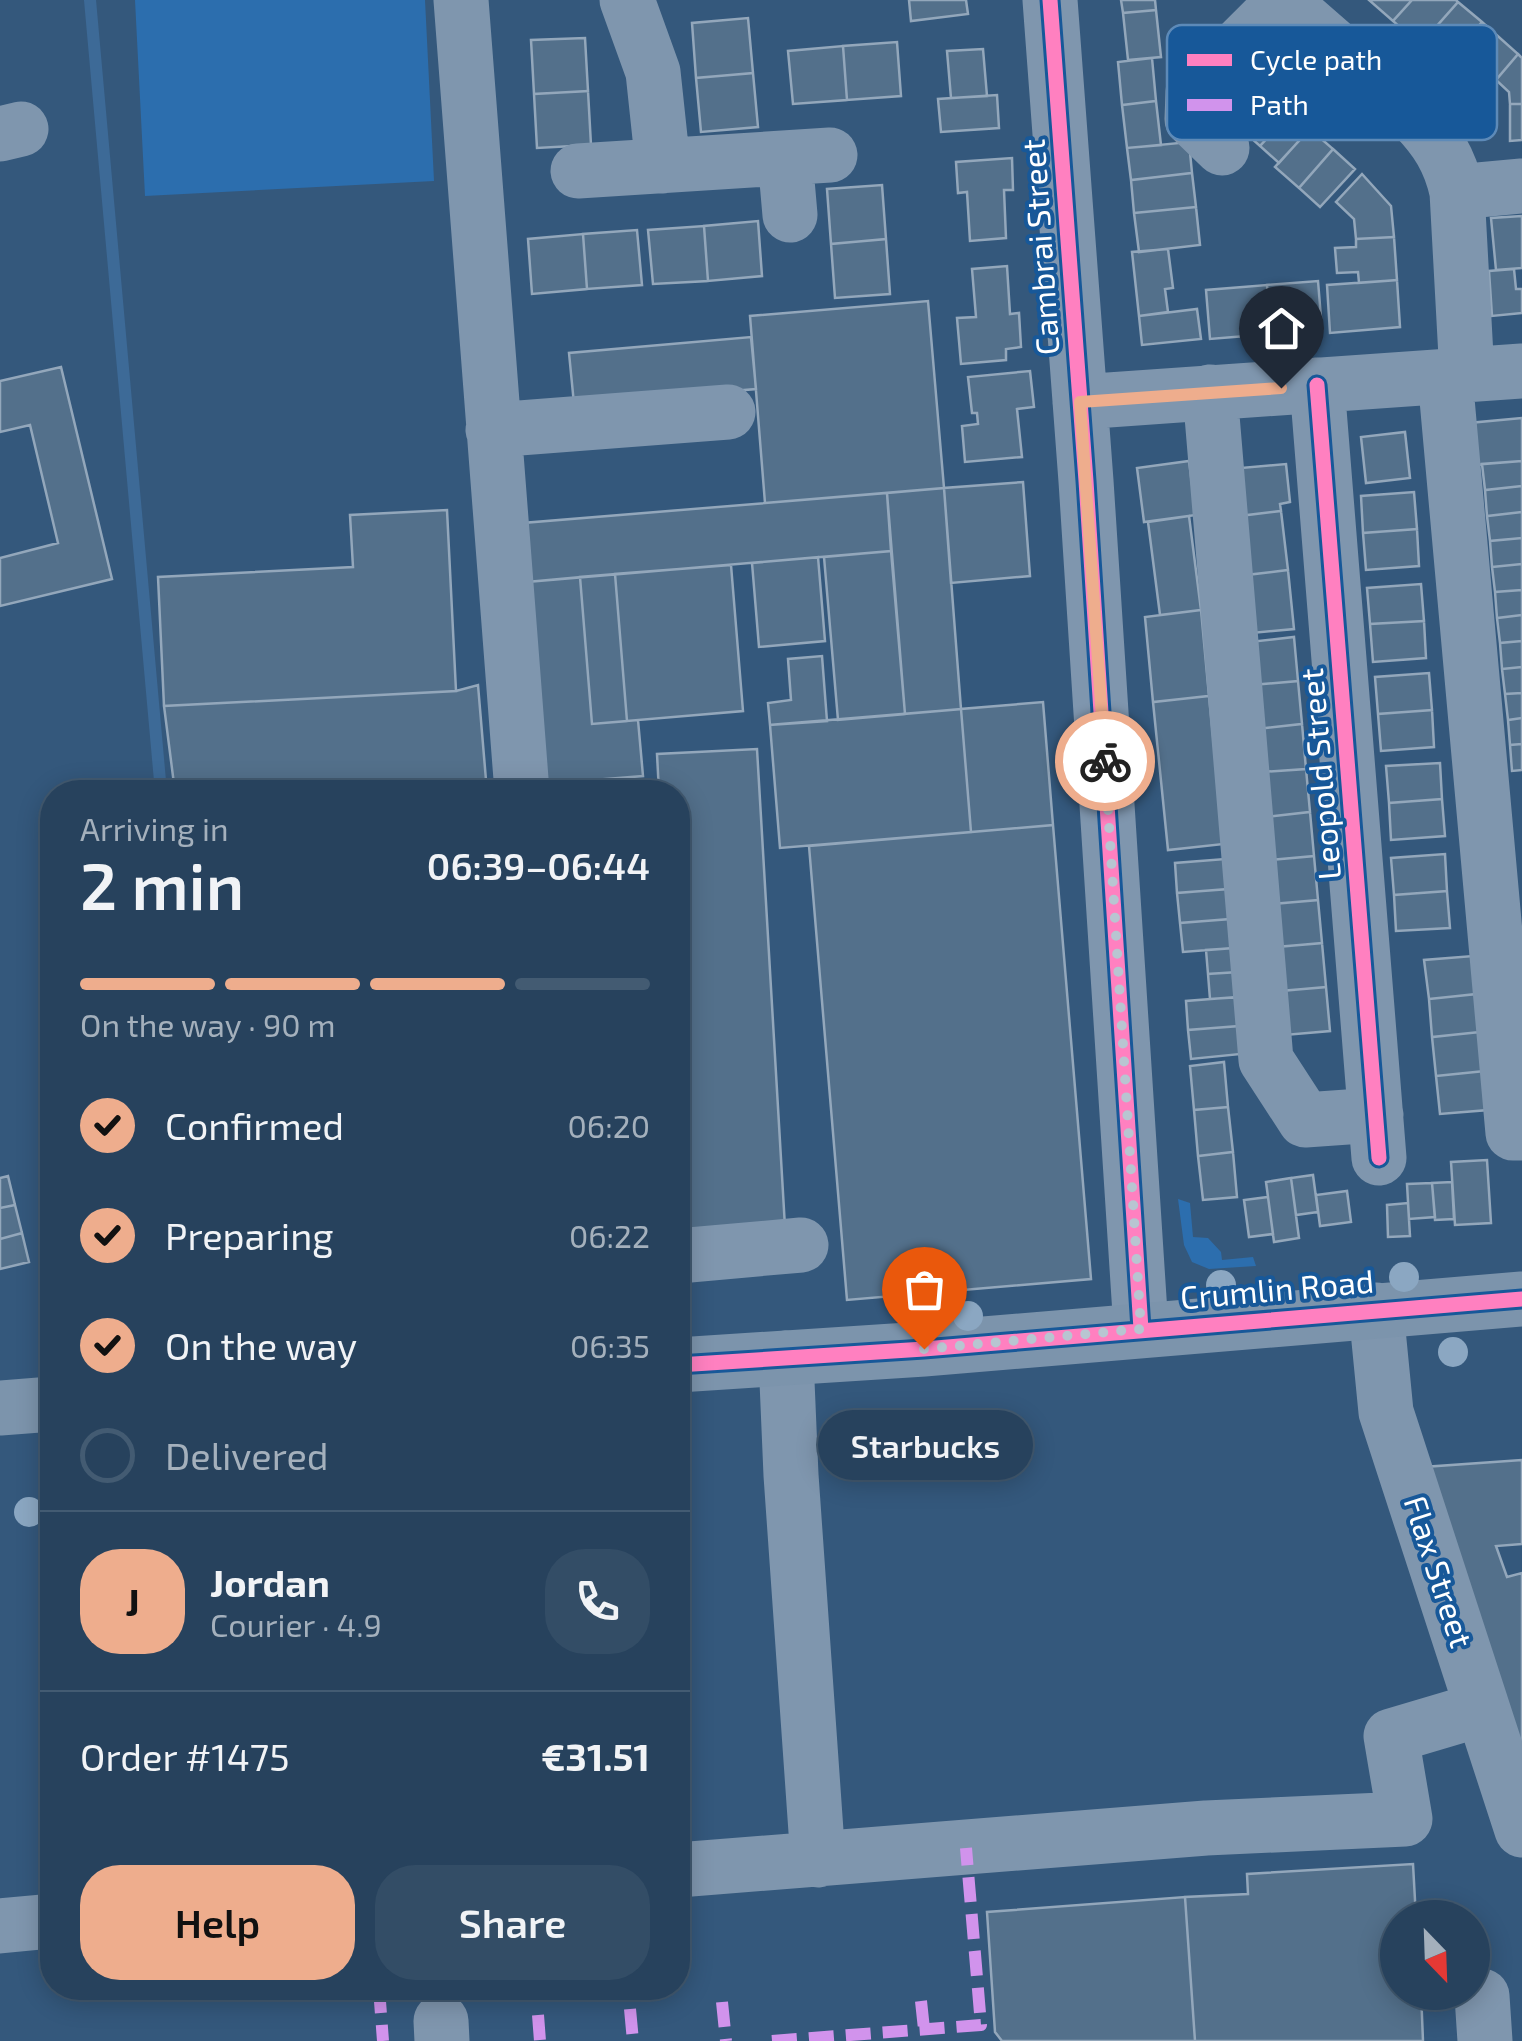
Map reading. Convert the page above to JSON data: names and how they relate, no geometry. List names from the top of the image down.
{
  "streets": {
    "main road": ["Crumlin Road"],
    "street": ["Cambrai Street", "Leopold Street", "Flax Street"]
  },
  "crossings": [
    ["Cambrai Street", "Crumlin Road"],
    ["Crumlin Road", "Flax Street"]
  ],
  "places": ["Starbucks"],
  "legend": ["Cycle path", "Path"],
  "north": "bottom right",
  "page": {
    "heading": ["2 min", "Arriving in", "06:39–06:44"],
    "panel": [
      "Jordan",
      "Courier · 4.9",
      "Order #1475",
      "€31.51"
    ],
    "bar": "On the way · 90 m",
    "list": [
      ["Confirmed", "06:20"],
      ["Preparing", "06:22"],
      ["On the way", "06:35"],
      "Delivered"
    ],
    "bubble": "Starbucks",
    "round": "J",
    "buttons": ["Help", "Share"]
  }
}
